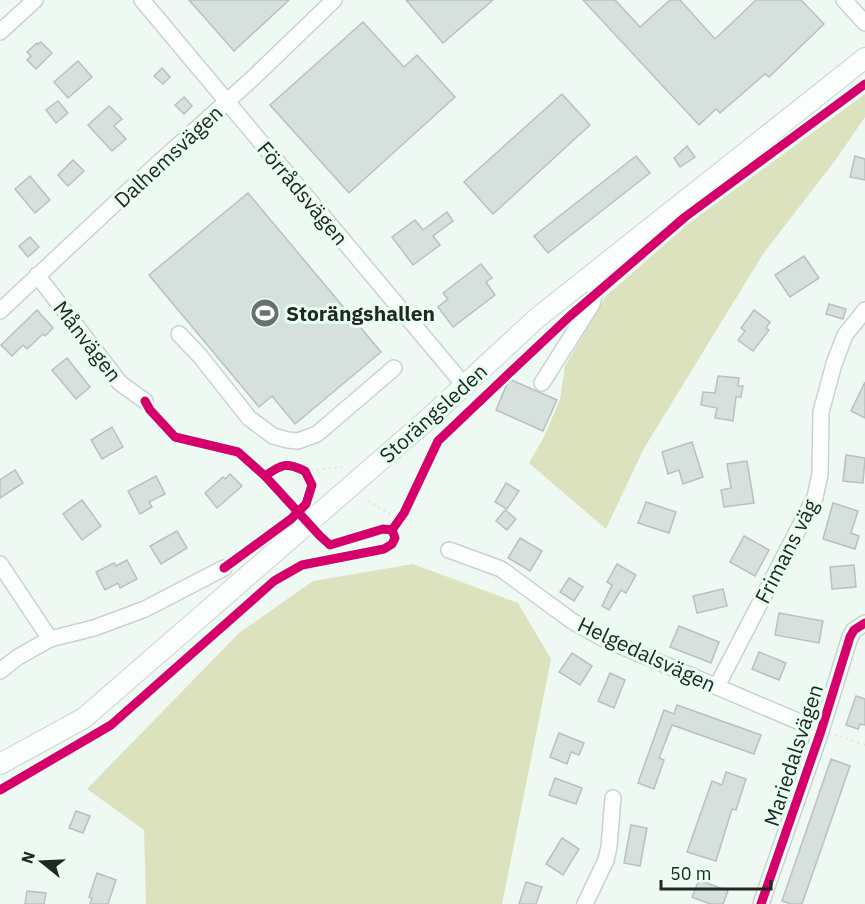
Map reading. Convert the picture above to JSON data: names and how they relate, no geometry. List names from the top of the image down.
{
  "streets": {
    "main road": ["Storängsleden"],
    "street": [
      "Dalhemsvägen",
      "Förrådsvägen",
      "Månvägen",
      "Frimans väg",
      "Helgedalsvägen",
      "Mariedalsvägen"
    ]
  },
  "crossings": [
    ["Dalhemsvägen", "Förrådsvägen"],
    ["Dalhemsvägen", "Månvägen"],
    ["Förrådsvägen", "Storängsleden"],
    ["Frimans väg", "Helgedalsvägen"],
    ["Helgedalsvägen", "Mariedalsvägen"]
  ],
  "places": {
    "sports": ["Storängshallen"]
  },
  "scale_bar": "50 m",
  "north": "left"
}
